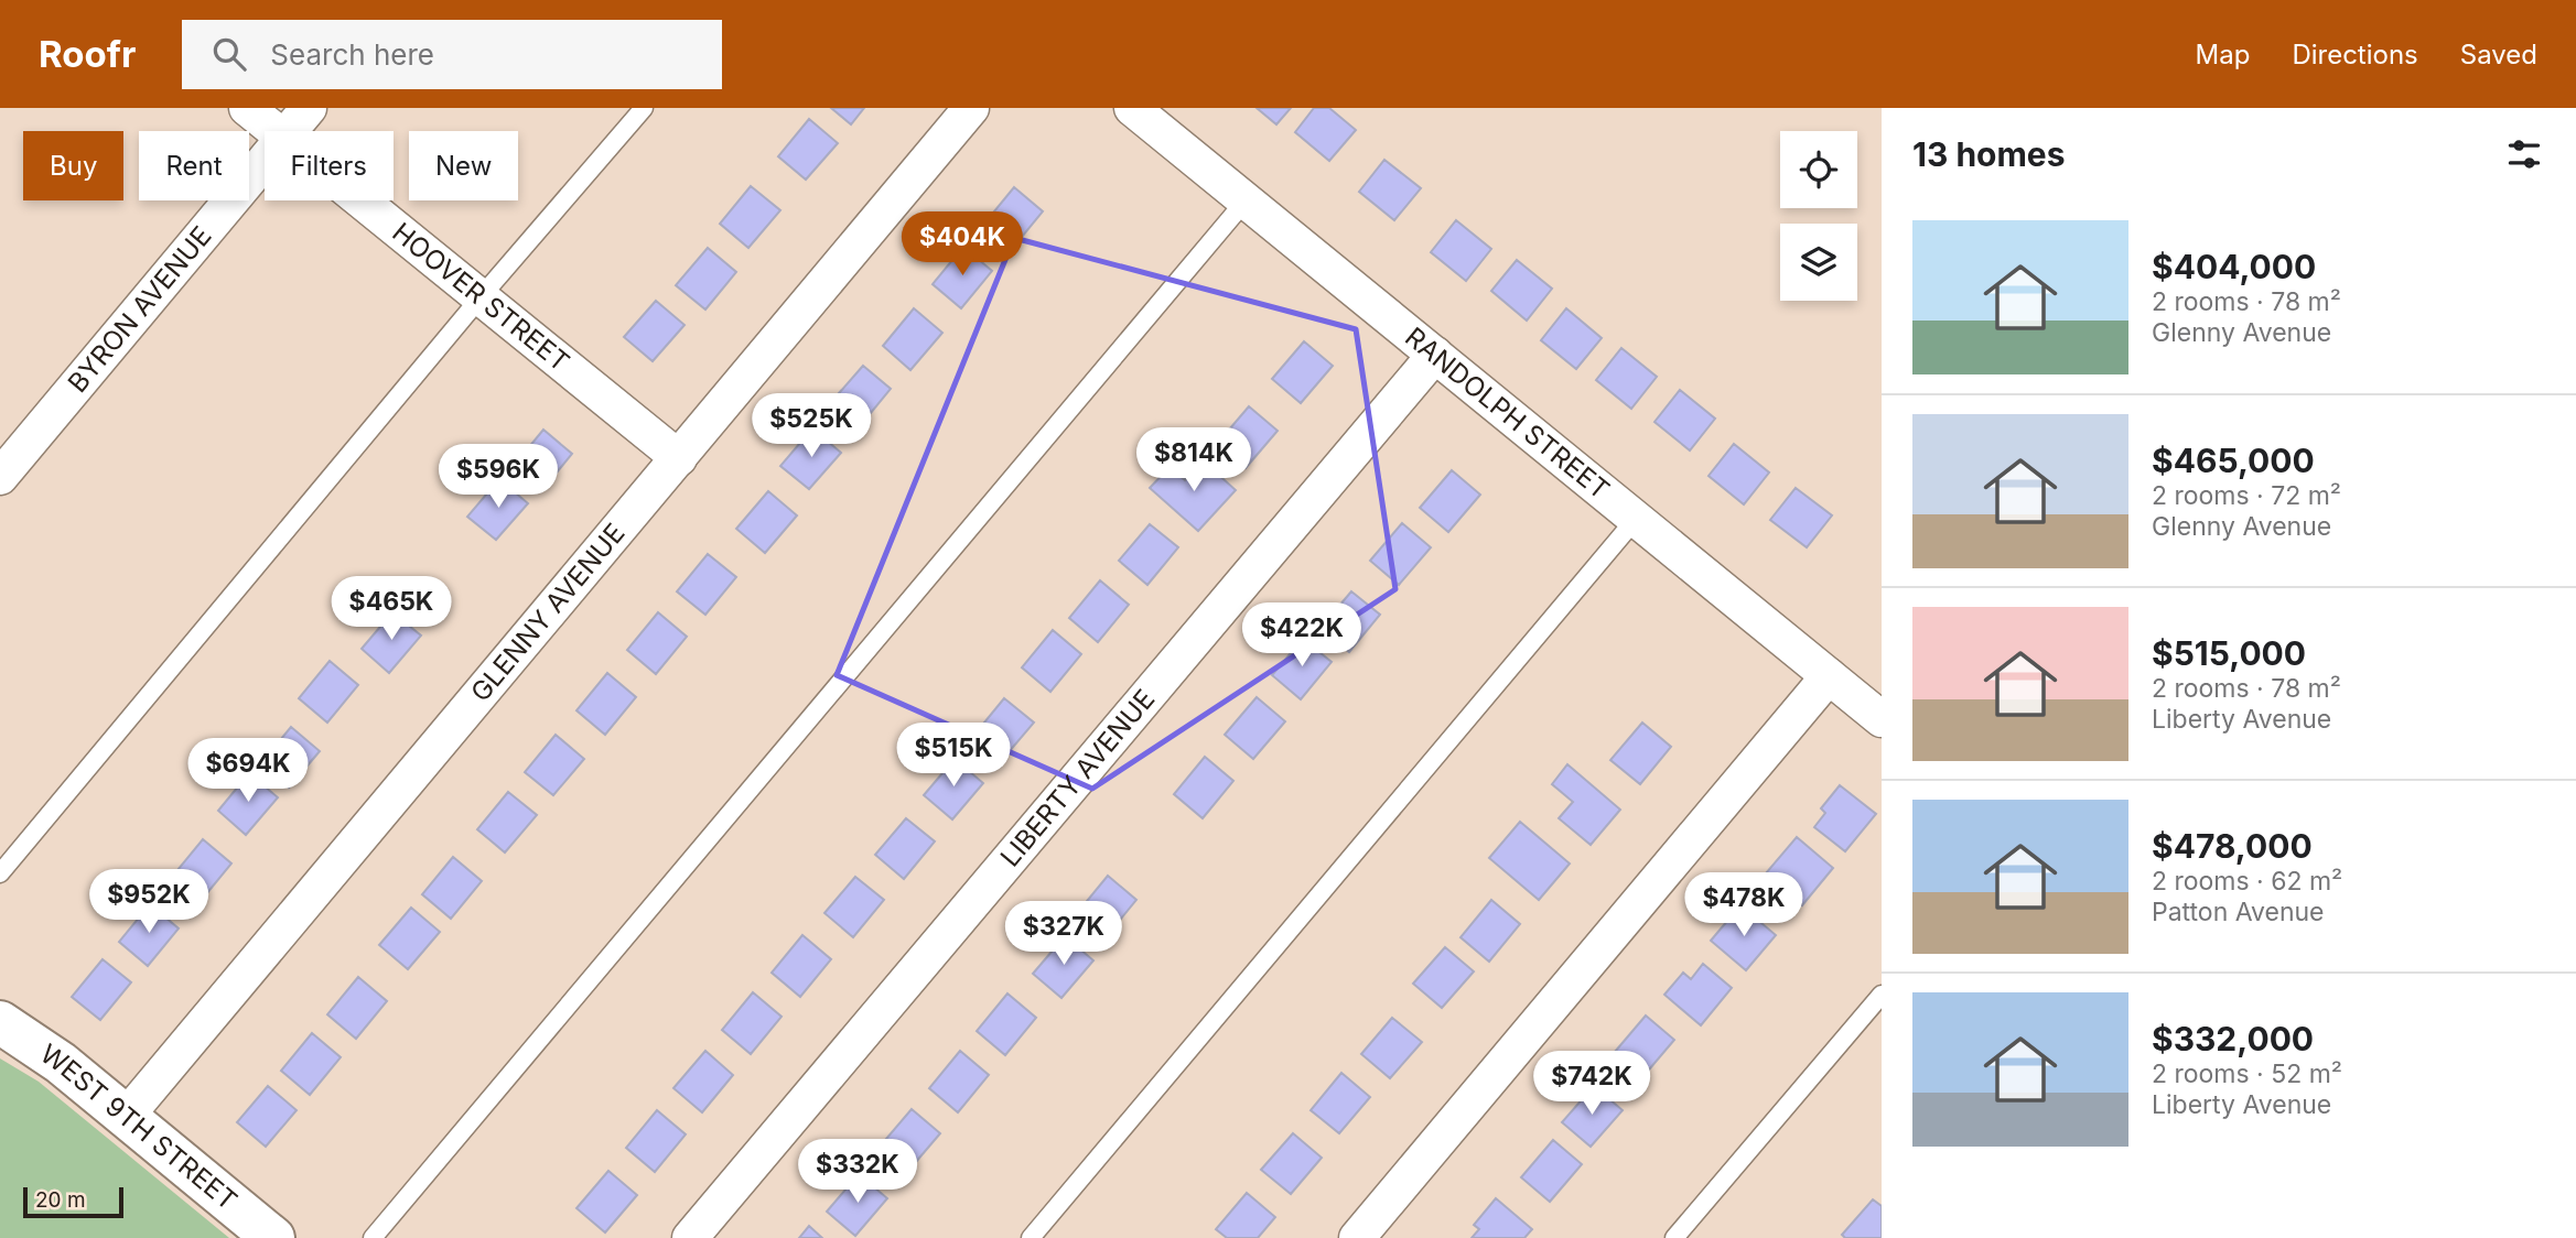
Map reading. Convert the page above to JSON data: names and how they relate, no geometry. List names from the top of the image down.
{
  "streets": {
    "street": [
      "HOOVER STREET",
      "BYRON AVENUE",
      "RANDOLPH STREET",
      "GLENNY AVENUE",
      "LIBERTY AVENUE",
      "WEST 9TH STREET"
    ]
  },
  "crossings": [
    ["HOOVER STREET", "GLENNY AVENUE"],
    ["RANDOLPH STREET", "LIBERTY AVENUE"],
    ["GLENNY AVENUE", "WEST 9TH STREET"]
  ],
  "scale_bar": "20 m",
  "page": {
    "header": "Roofr",
    "search": "Search here",
    "nav": ["Map", "Directions", "Saved"],
    "heading": "13 homes",
    "chip": [
      "Buy",
      "Rent",
      "Filters",
      "New"
    ],
    "list": [
      {
        "name": "$404,000",
        "note": "2 rooms · 78 m² · Glenny Avenue"
      },
      {
        "name": "$465,000",
        "note": "2 rooms · 72 m² · Glenny Avenue"
      },
      {
        "name": "$515,000",
        "note": "2 rooms · 78 m² · Liberty Avenue"
      },
      {
        "name": "$478,000",
        "note": "2 rooms · 62 m² · Patton Avenue"
      },
      {
        "name": "$332,000",
        "note": "2 rooms · 52 m² · Liberty Avenue"
      }
    ],
    "price": [
      "$404K",
      "$525K",
      "$814K",
      "$596K",
      "$465K",
      "$422K",
      "$515K",
      "$694K",
      "$952K",
      "$478K",
      "$327K",
      "$742K",
      "$332K"
    ],
    "scale": "20 m"
  }
}
